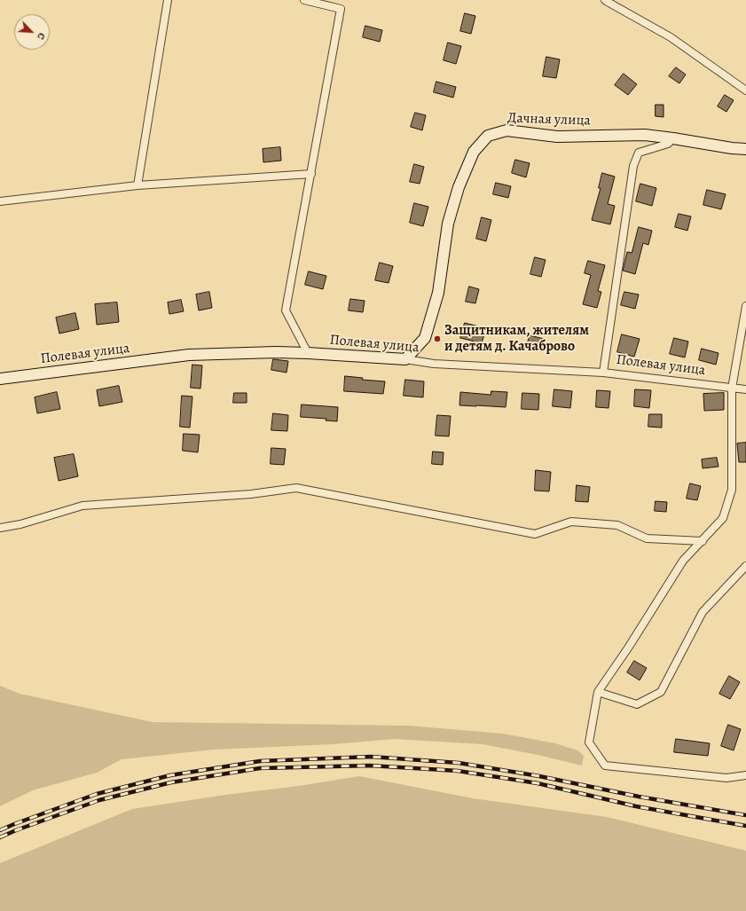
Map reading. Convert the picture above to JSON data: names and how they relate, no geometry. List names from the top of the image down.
{
  "streets": {
    "street": ["Дачная улица", "Полевая улица"]
  },
  "crossings": [
    ["Дачная улица", "Полевая улица"]
  ],
  "places": ["Защитникам, жителям и детям д. Качаброво"],
  "north": "bottom right"
}
